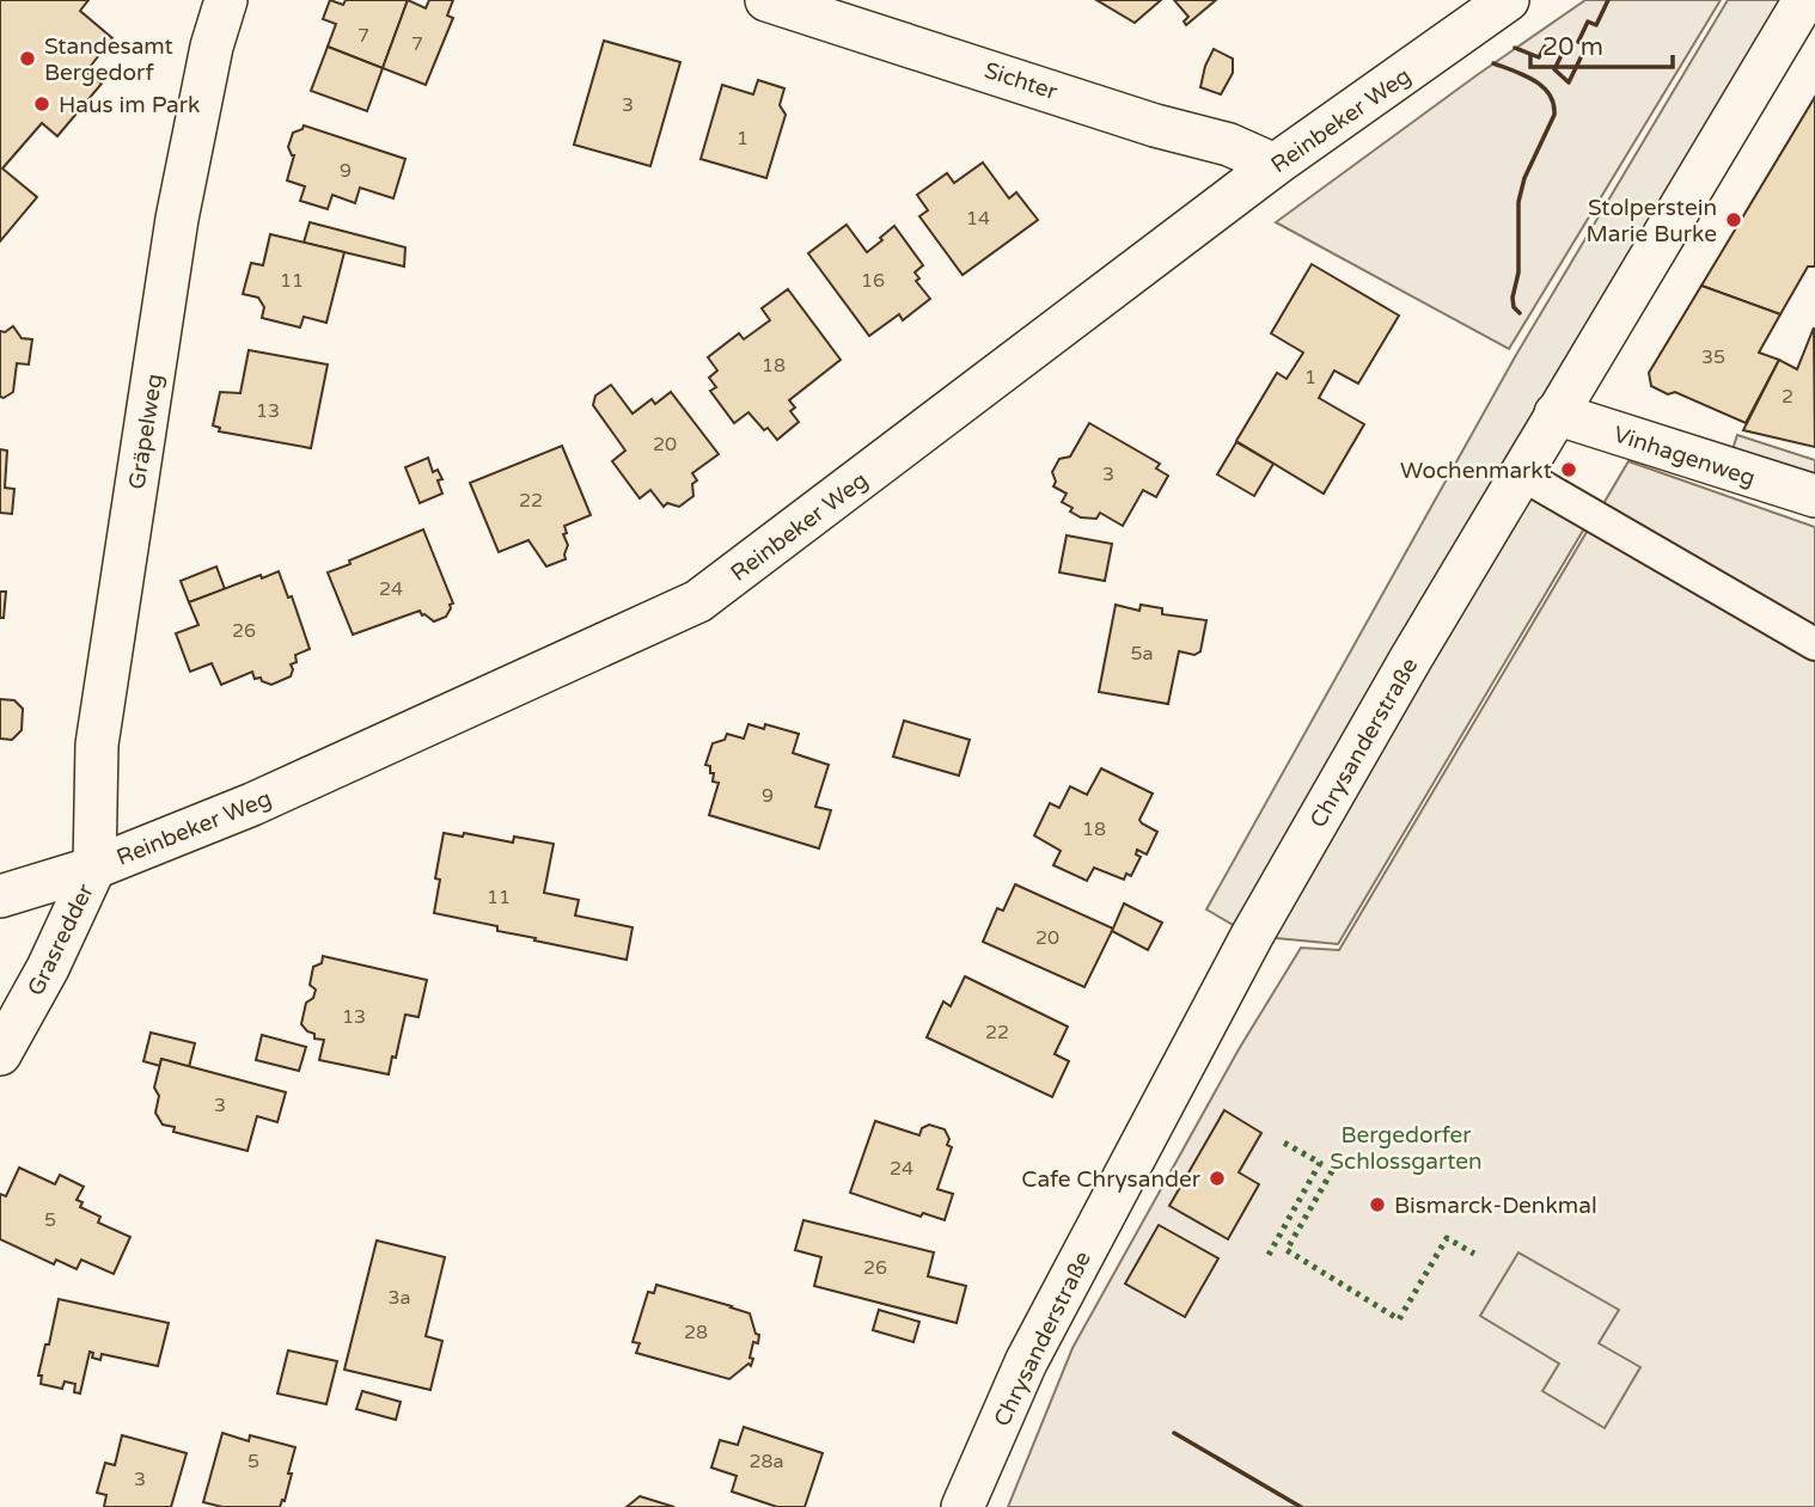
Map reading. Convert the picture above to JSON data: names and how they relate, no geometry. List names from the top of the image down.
{
  "streets": {
    "street": [
      "Sichter",
      "Reinbeker Weg",
      "Gräpelweg",
      "Vinhagenweg",
      "Chrysanderstraße",
      "Grasredder"
    ]
  },
  "crossings": [
    ["Sichter", "Reinbeker Weg"],
    ["Reinbeker Weg", "Gräpelweg"],
    ["Reinbeker Weg", "Grasredder"],
    ["Gräpelweg", "Grasredder"],
    ["Vinhagenweg", "Chrysanderstraße"]
  ],
  "parks": ["Bergedorfer Schlossgarten"],
  "places": [
    "Standesamt Bergedorf",
    "Haus im Park",
    "Stolperstein Marie Burke",
    "Wochenmarkt",
    "Cafe Chrysander",
    "Bismarck-Denkmal"
  ],
  "house_numbers": [
    "7",
    "7",
    "3",
    "1",
    "9",
    "14",
    "11",
    "16",
    "35",
    "18",
    "1",
    "2",
    "13",
    "20",
    "3",
    "22",
    "24",
    "26",
    "5a",
    "9",
    "18",
    "11",
    "20",
    "13",
    "22",
    "3",
    "24",
    "5",
    "26",
    "3a",
    "28",
    "5",
    "28a",
    "3"
  ],
  "scale_bar": "20 m"
}
